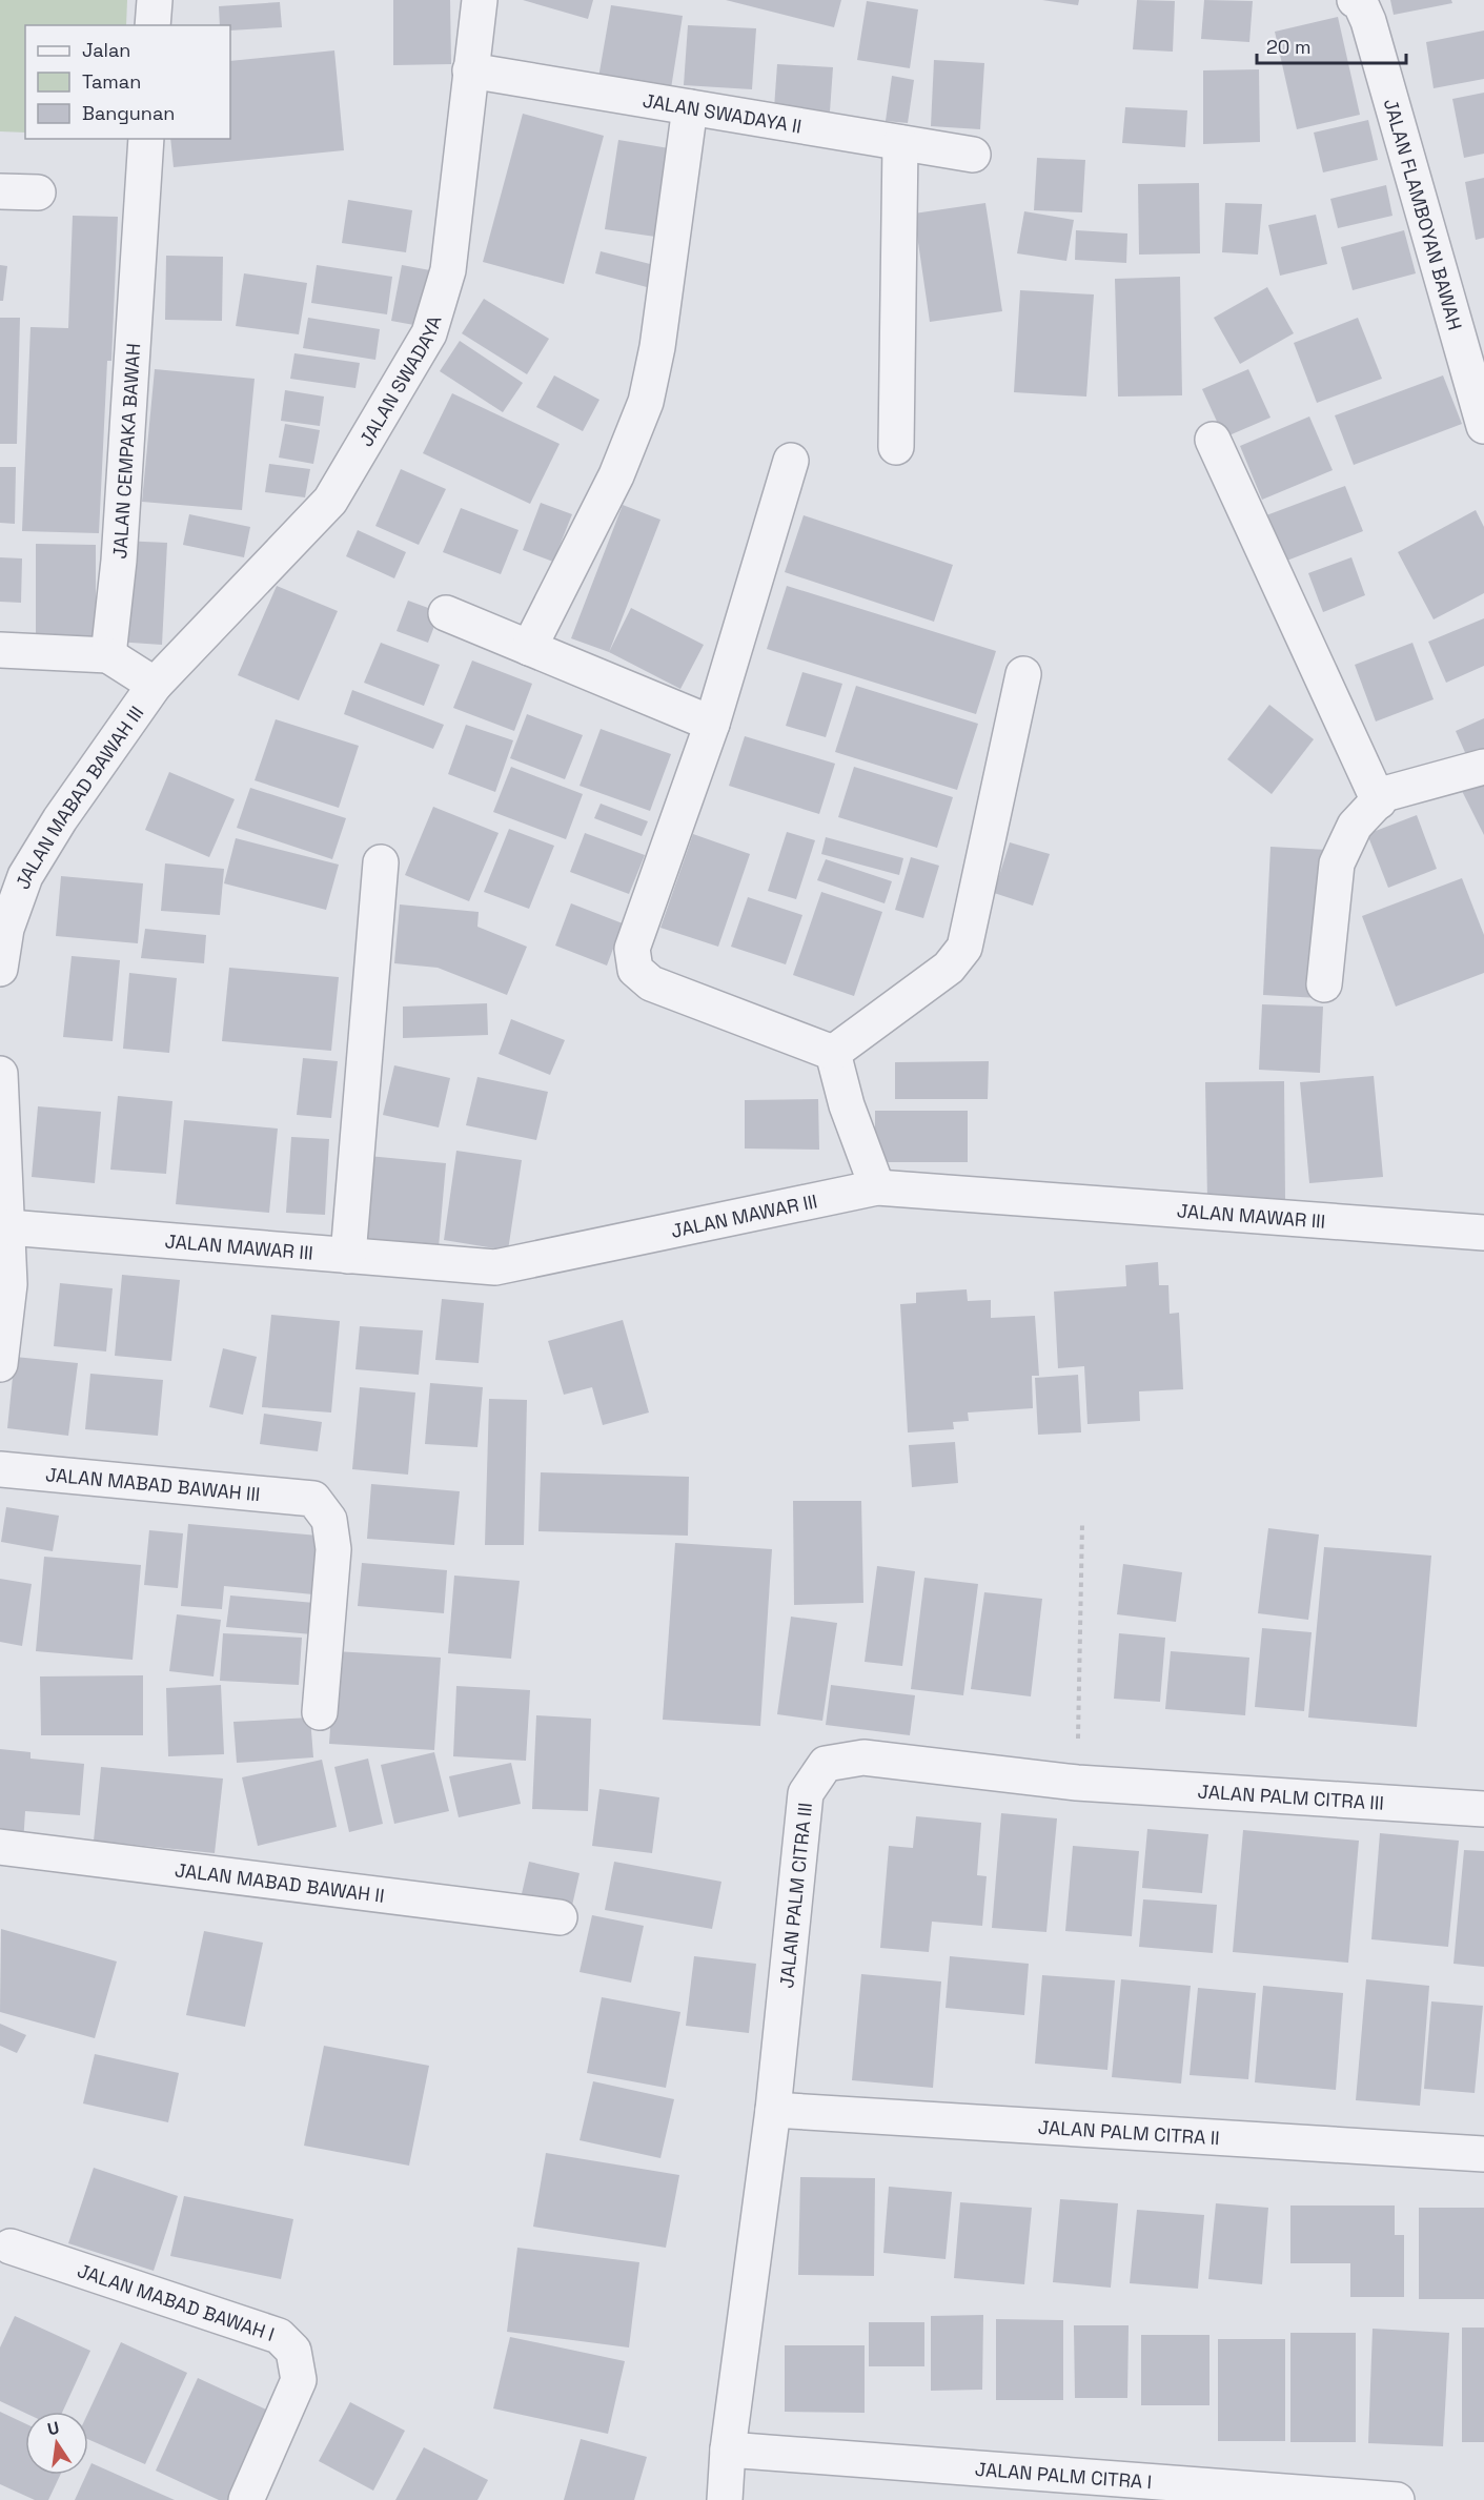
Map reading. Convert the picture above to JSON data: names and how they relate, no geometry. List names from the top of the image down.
{
  "streets": {
    "street": [
      "JALAN SWADAYA II",
      "JALAN FLAMBOYAN BAWAH",
      "JALAN SWADAYA",
      "JALAN CEMPAKA BAWAH",
      "JALAN MABAD BAWAH III",
      "JALAN MAWAR III",
      "JALAN PALM CITRA III",
      "JALAN MABAD BAWAH II",
      "JALAN PALM CITRA II",
      "JALAN MABAD BAWAH I",
      "JALAN PALM CITRA I"
    ]
  },
  "crossings": [
    ["JALAN SWADAYA II", "JALAN SWADAYA"],
    ["JALAN SWADAYA", "JALAN MABAD BAWAH III"],
    ["JALAN PALM CITRA III", "JALAN PALM CITRA II"],
    ["JALAN PALM CITRA III", "JALAN PALM CITRA I"]
  ],
  "legend": ["Jalan", "Taman", "Bangunan"],
  "scale_bar": "20 m",
  "north": "top"
}
